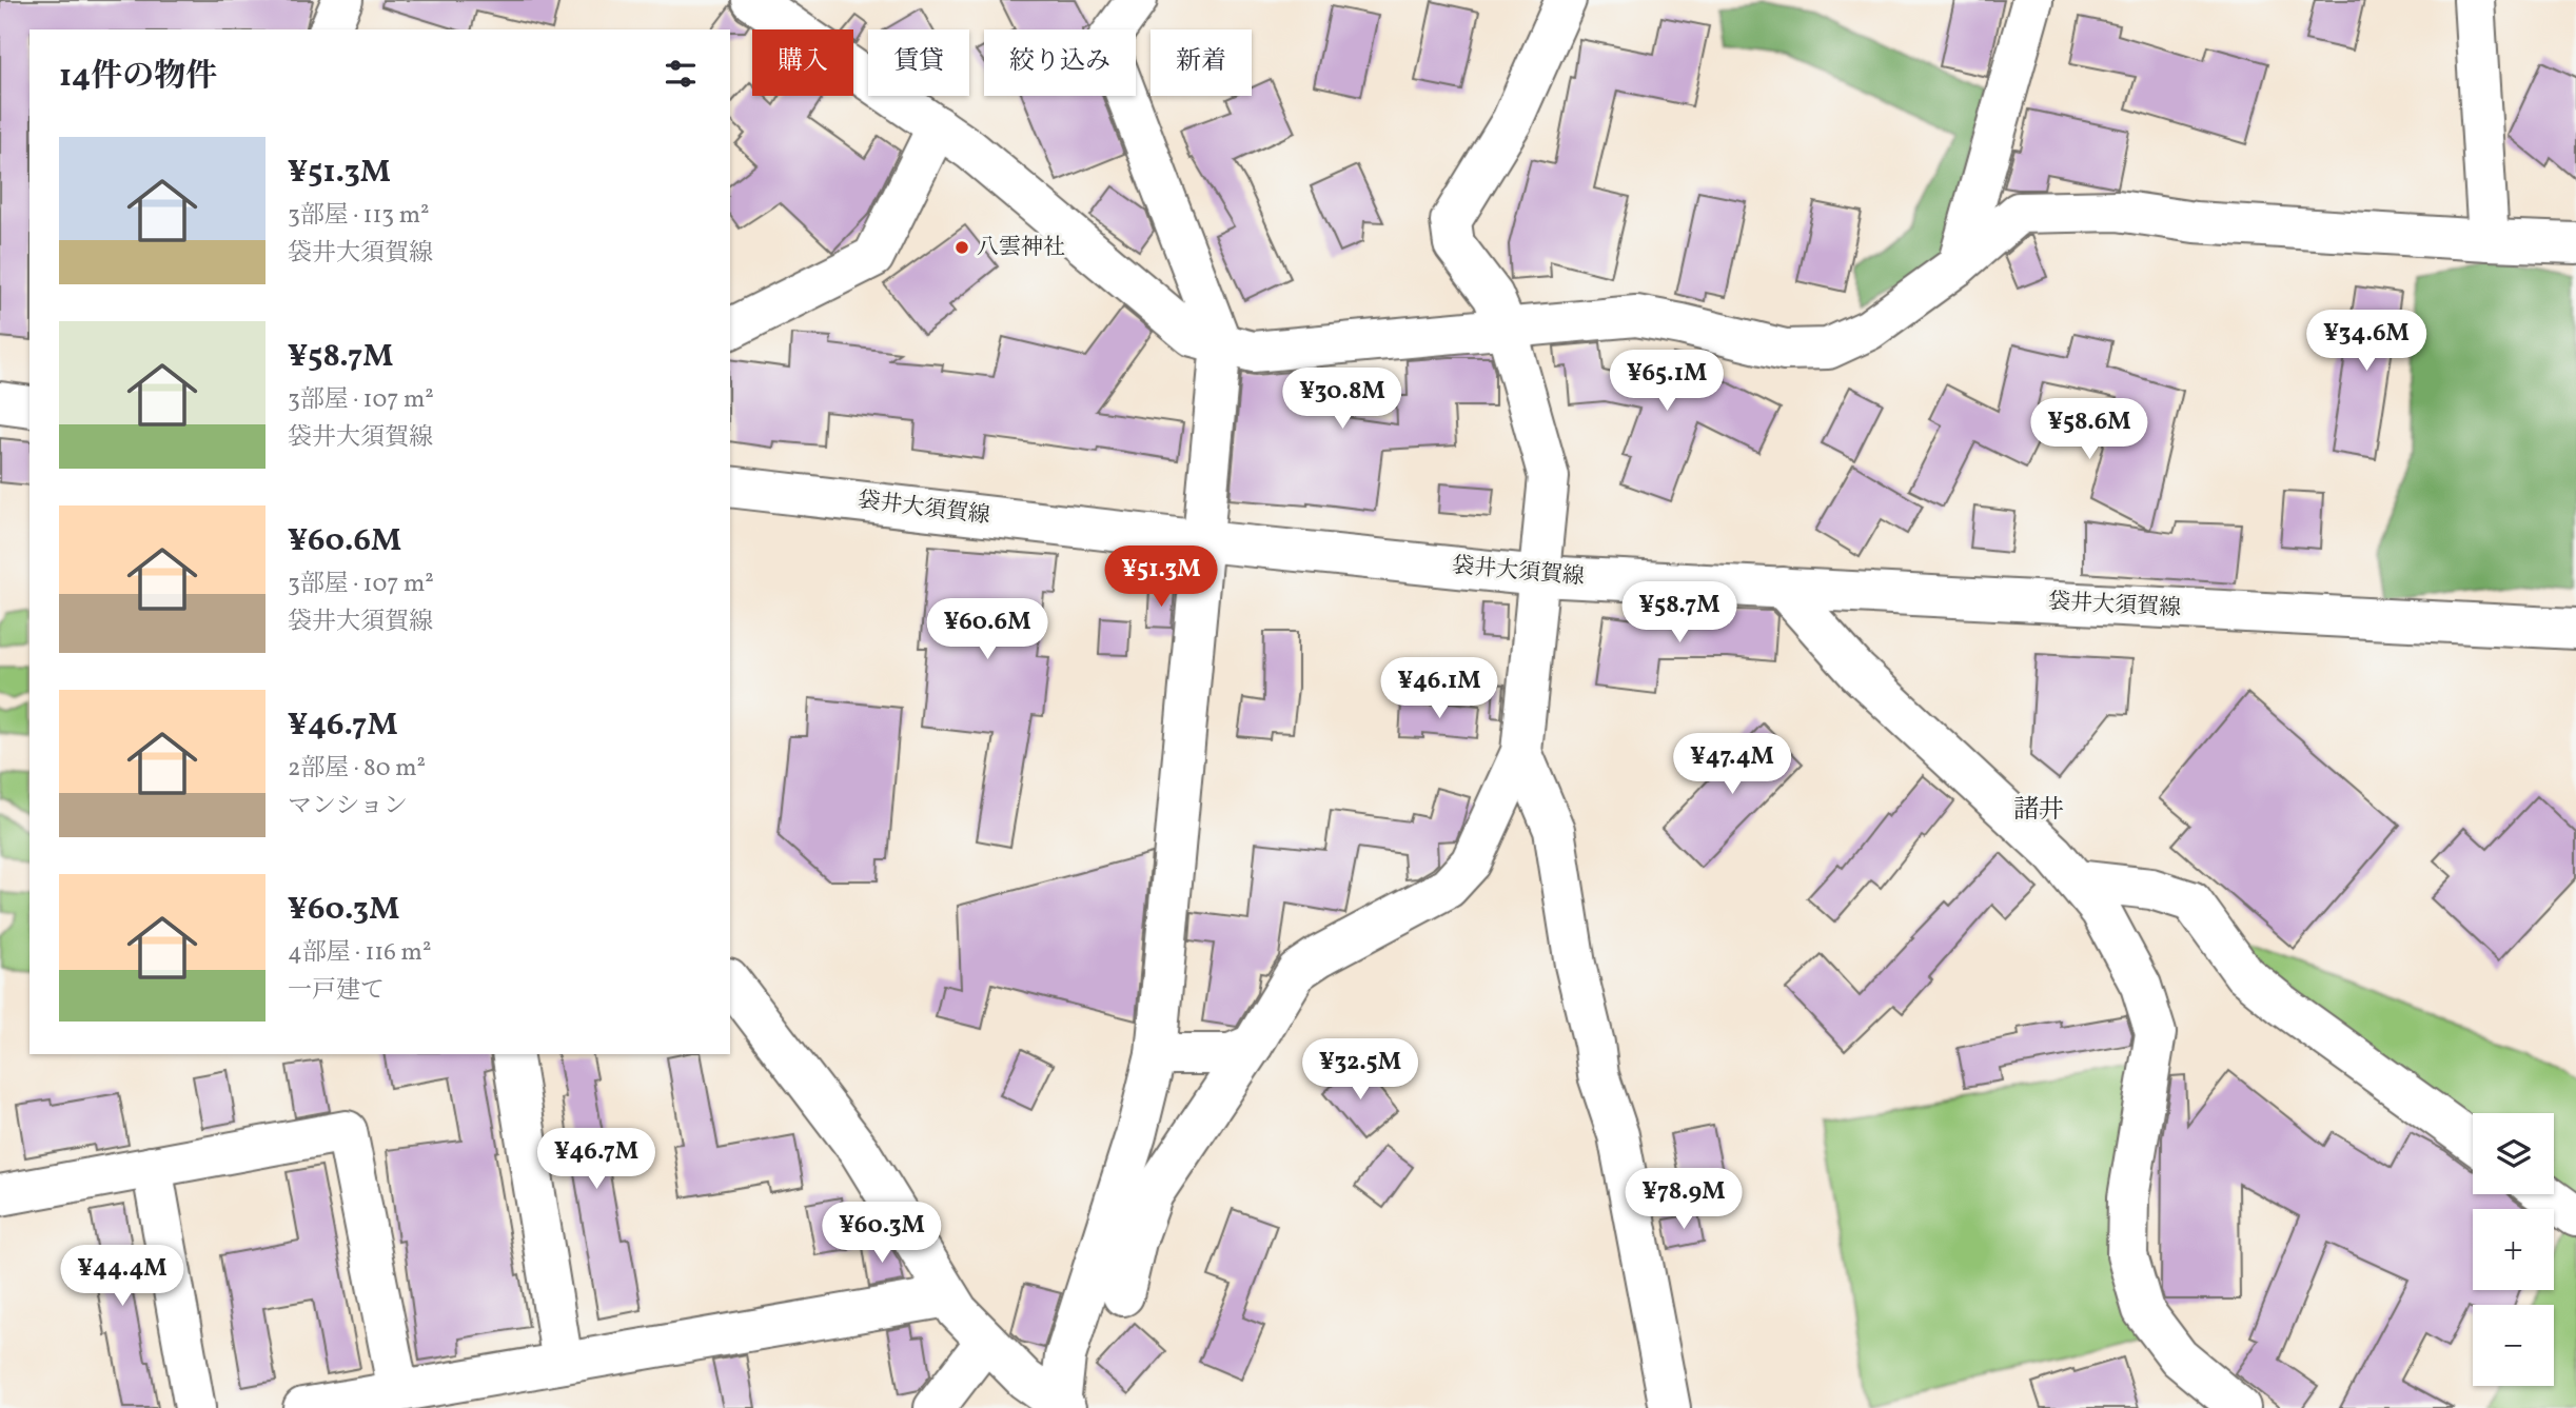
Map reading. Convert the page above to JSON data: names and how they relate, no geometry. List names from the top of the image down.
{
  "streets": {
    "street": ["袋井大須賀線"]
  },
  "districts": ["諸井"],
  "places": ["八雲神社"],
  "page": {
    "chip": [
      "購入",
      "賃貸",
      "絞り込み",
      "新着"
    ],
    "heading": "14件の物件",
    "list": [
      {
        "name": "¥51.3M",
        "note": "3部屋 · 113 m² · 袋井大須賀線"
      },
      {
        "name": "¥58.7M",
        "note": "3部屋 · 107 m² · 袋井大須賀線"
      },
      {
        "name": "¥60.6M",
        "note": "3部屋 · 107 m² · 袋井大須賀線"
      },
      {
        "name": "¥46.7M",
        "note": "2部屋 · 80 m² · マンション"
      },
      {
        "name": "¥60.3M",
        "note": "4部屋 · 116 m² · 一戸建て"
      }
    ],
    "price": [
      "¥34.6M",
      "¥65.1M",
      "¥30.8M",
      "¥58.6M",
      "¥51.3M",
      "¥58.7M",
      "¥60.6M",
      "¥46.1M",
      "¥47.4M",
      "¥32.5M",
      "¥46.7M",
      "¥78.9M",
      "¥60.3M",
      "¥44.4M"
    ],
    "map_buttons": ["+", "−"]
  }
}
